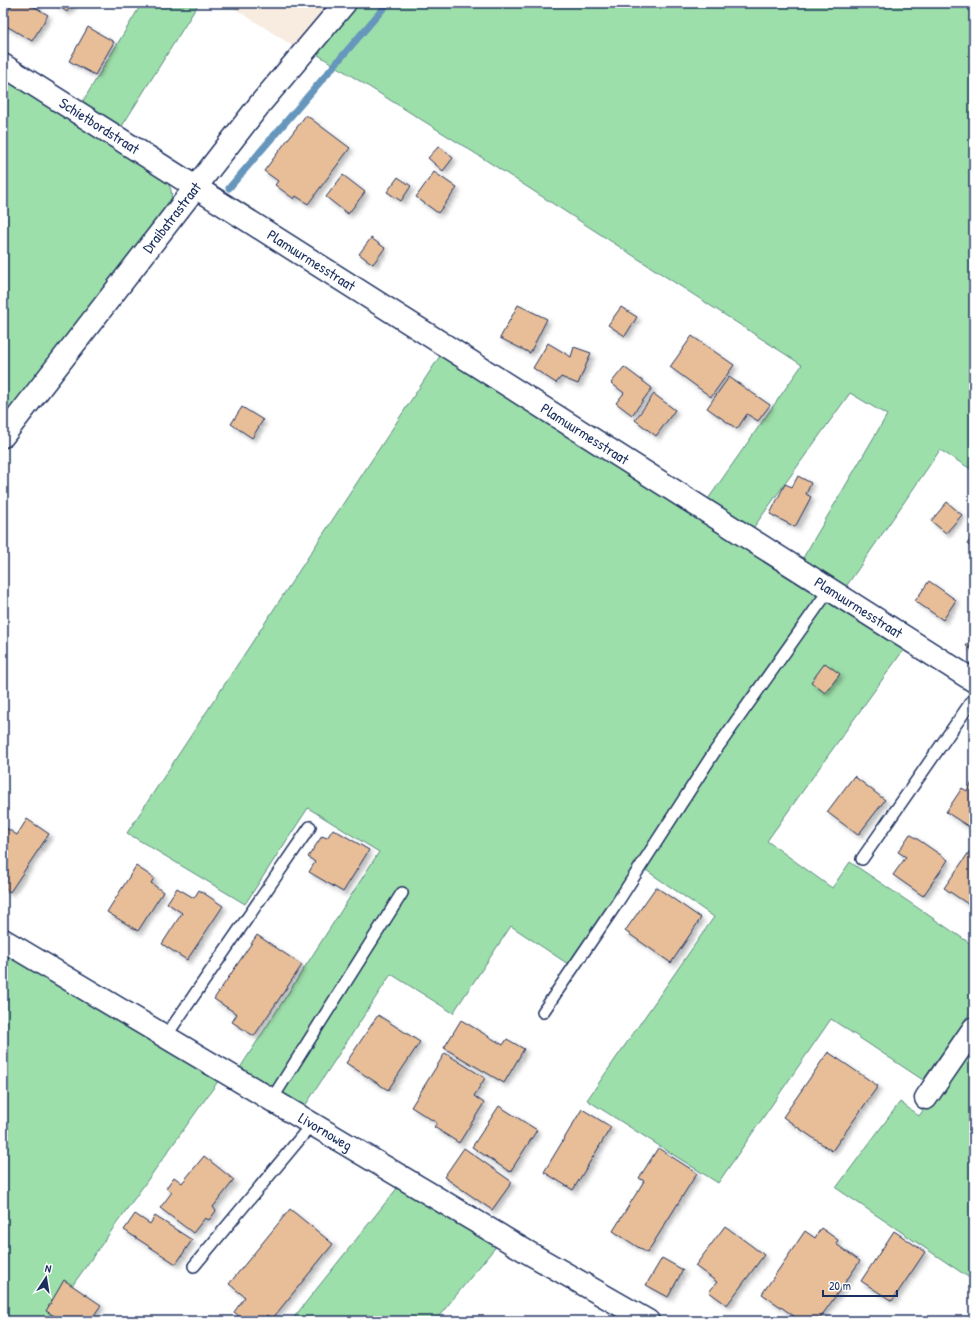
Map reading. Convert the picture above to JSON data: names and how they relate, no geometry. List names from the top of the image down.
{
  "streets": {
    "street": [
      "Schietbordstraat",
      "Draibatrastraat",
      "Plamuurmesstraat",
      "Livornoweg"
    ]
  },
  "crossings": [
    ["Schietbordstraat", "Draibatrastraat"],
    ["Schietbordstraat", "Plamuurmesstraat"],
    ["Draibatrastraat", "Plamuurmesstraat"]
  ],
  "scale_bar": "20 m",
  "north": "top"
}
